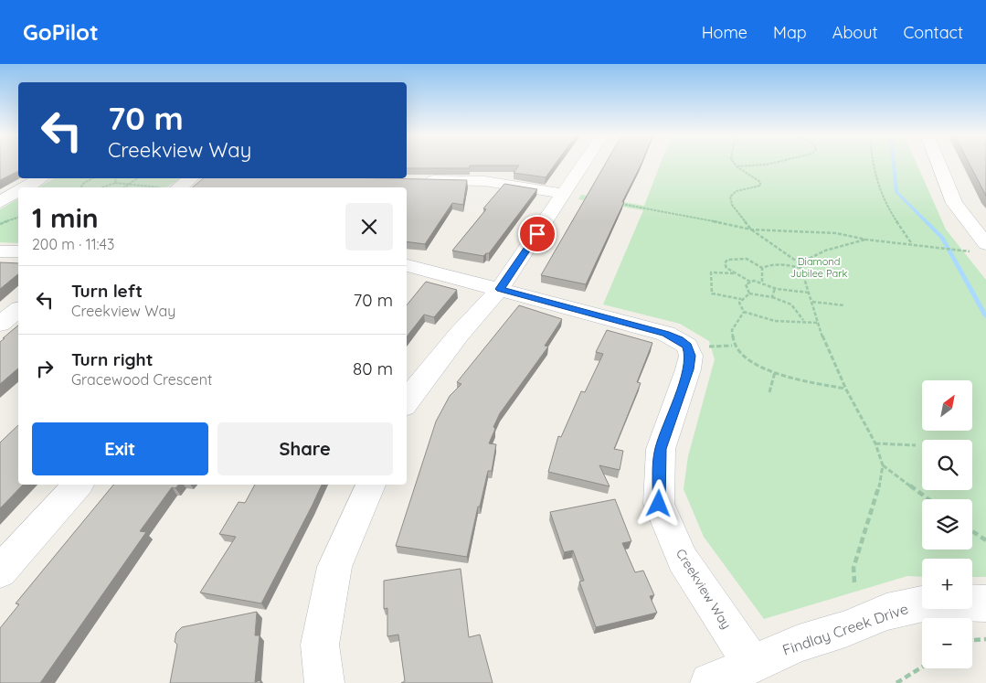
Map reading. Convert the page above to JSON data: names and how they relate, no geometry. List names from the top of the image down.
{
  "streets": {
    "street": ["Creekview Way", "Findlay Creek Drive"]
  },
  "crossings": [
    ["Creekview Way", "Findlay Creek Drive"]
  ],
  "parks": ["Diamond Jubilee Park"],
  "north": "top right",
  "page": {
    "header": "GoPilot",
    "nav": [
      "Home",
      "Map",
      "About",
      "Contact"
    ],
    "turn": ["70 m", "Creekview Way"],
    "heading": ["1 min", "200 m · 11:43"],
    "list": [
      {
        "name": "Turn left",
        "note": "Creekview Way",
        "value": "70 m"
      },
      {
        "name": "Turn right",
        "note": "Gracewood Crescent",
        "value": "80 m"
      }
    ],
    "map_buttons": ["+", "−"],
    "buttons": ["Exit", "Share"]
  }
}
